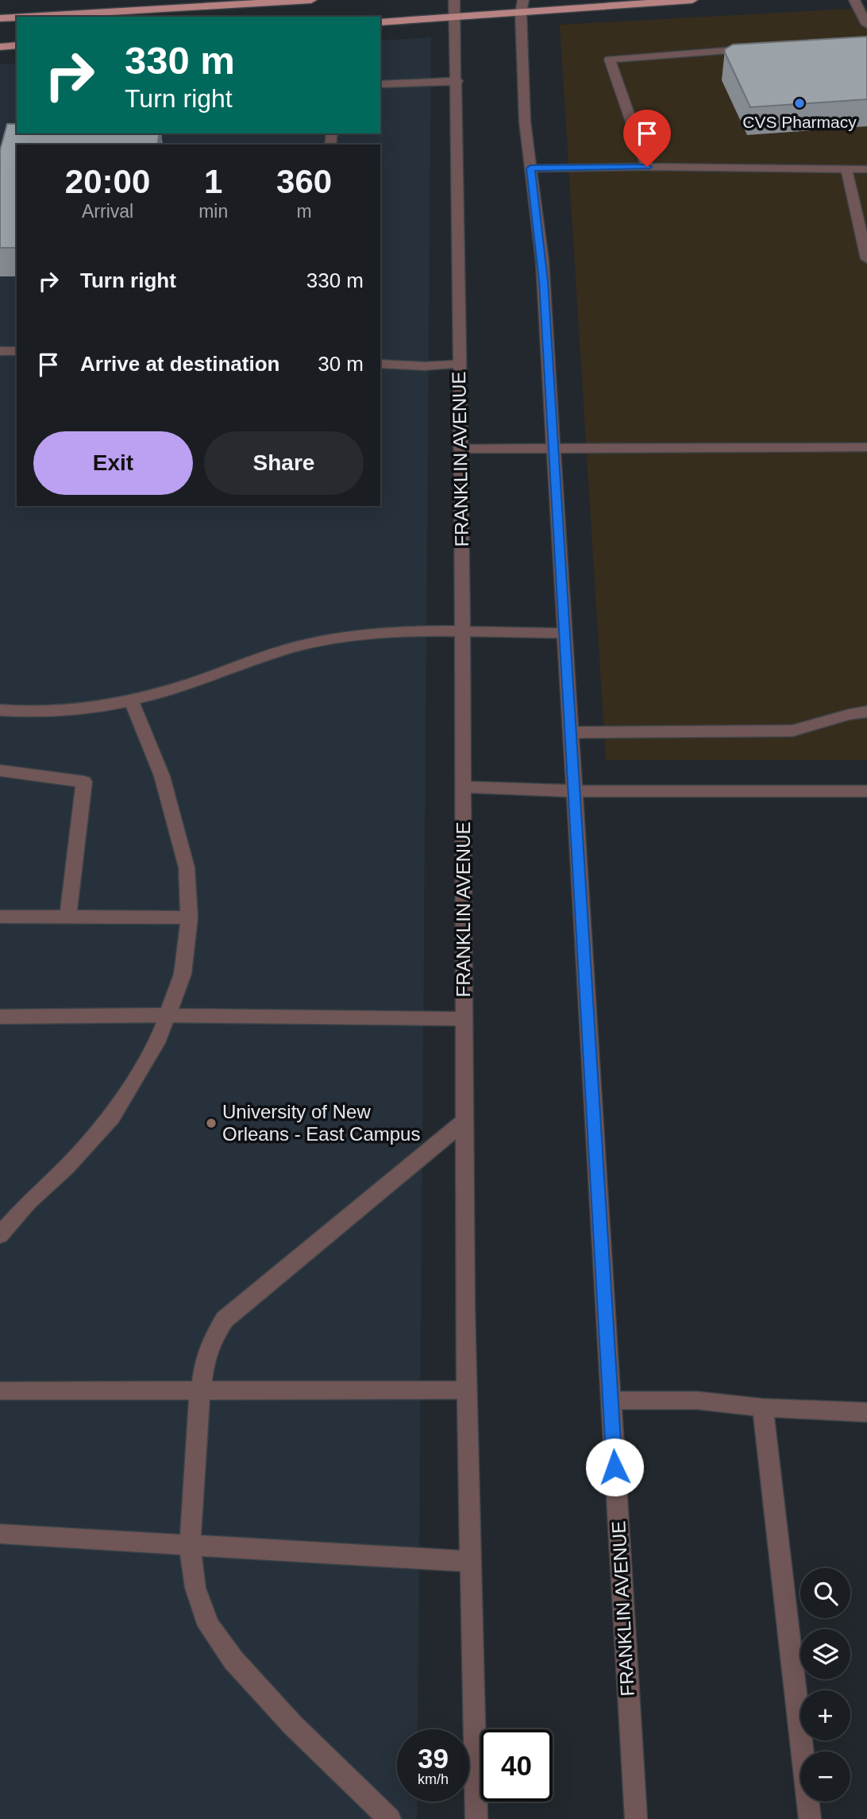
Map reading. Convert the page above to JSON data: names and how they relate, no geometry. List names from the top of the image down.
{
  "streets": {
    "street": ["FRANKLIN AVENUE"]
  },
  "places": ["CVS Pharmacy", "University of New Orleans - East Campus"],
  "page": {
    "turn": ["330 m", "Turn right"],
    "eta": [
      "20:00",
      "Arrival",
      "1",
      "min",
      "360",
      "m"
    ],
    "list": [
      {
        "name": "Turn right",
        "value": "330 m"
      },
      {
        "name": "Arrive at destination",
        "value": "30 m"
      }
    ],
    "buttons": ["Exit", "Share"],
    "map_buttons": ["+", "−"],
    "speed": "39 km/h",
    "limit": "40"
  }
}
